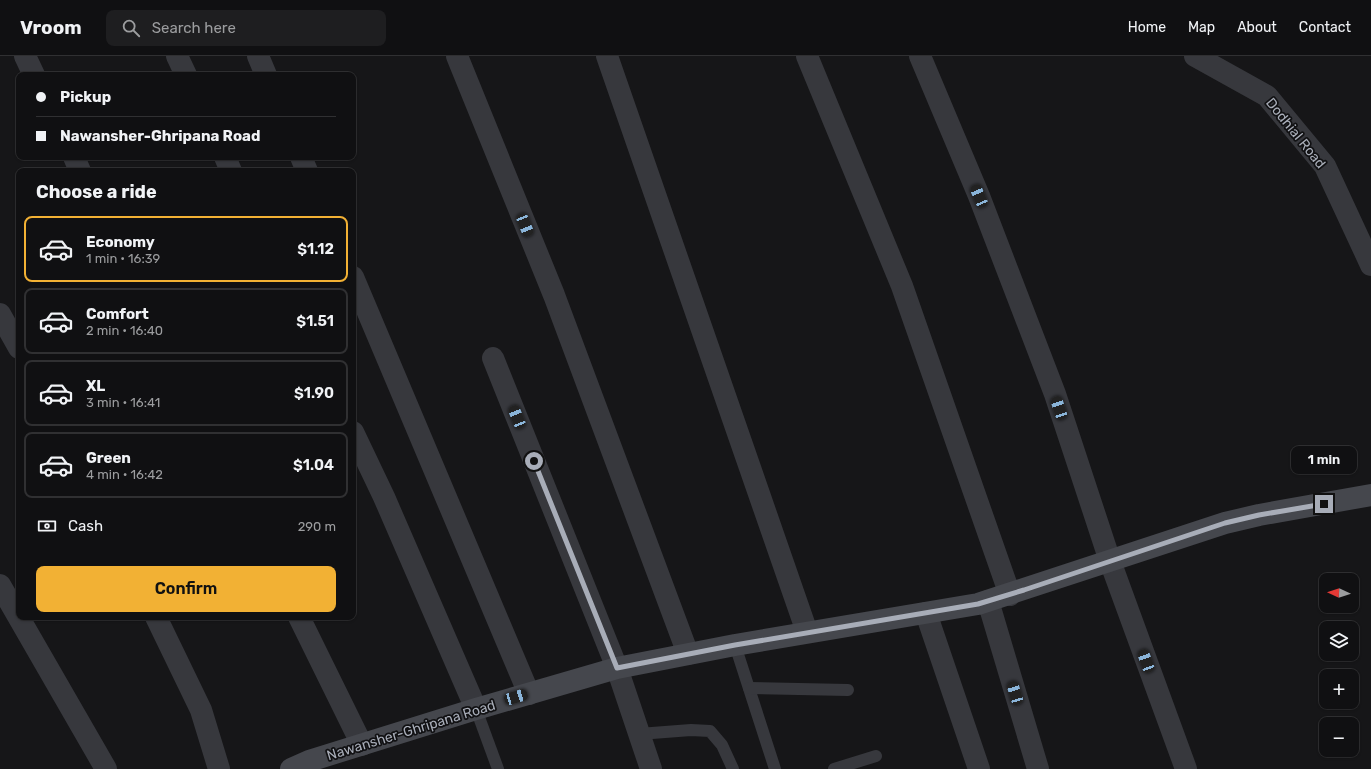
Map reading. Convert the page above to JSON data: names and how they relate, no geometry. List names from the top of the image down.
{
  "streets": {
    "main road": ["Nawansher-Ghripana Road"],
    "street": ["Dodhial Road"]
  },
  "north": "left",
  "page": {
    "header": "Vroom",
    "search": "Search here",
    "nav": [
      "Home",
      "Map",
      "About",
      "Contact"
    ],
    "banner": ["Pickup", "Nawansher-Ghripana Road"],
    "heading": "Choose a ride",
    "list": [
      {
        "name": "Economy",
        "note": "1 min · 16:39",
        "value": "$1.12"
      },
      {
        "name": "Comfort",
        "note": "2 min · 16:40",
        "value": "$1.51"
      },
      {
        "name": "XL",
        "note": "3 min · 16:41",
        "value": "$1.90"
      },
      {
        "name": "Green",
        "note": "4 min · 16:42",
        "value": "$1.04"
      }
    ],
    "bubble": "1 min",
    "pay": ["Cash", "290 m"],
    "buttons": "Confirm",
    "map_buttons": ["+", "−"]
  }
}
